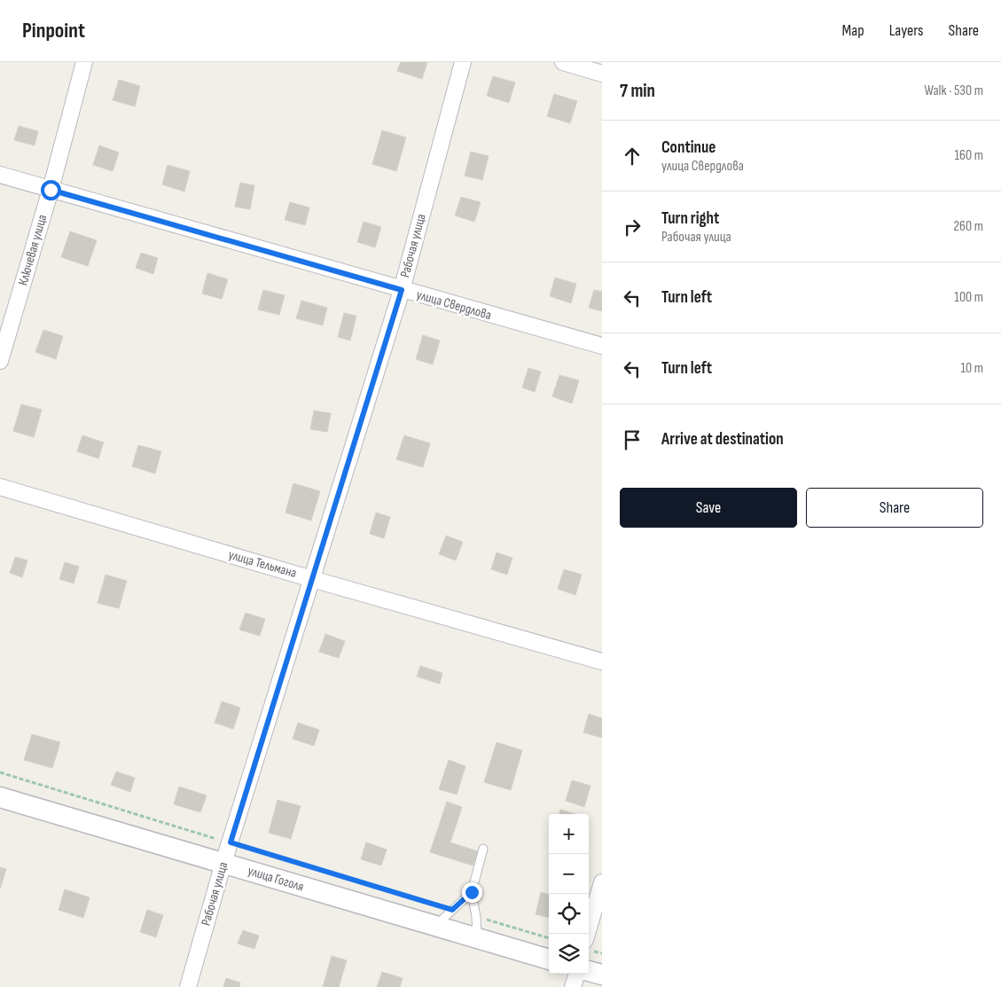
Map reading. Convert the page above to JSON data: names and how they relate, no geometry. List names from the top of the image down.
{
  "streets": {
    "street": [
      "Рабочая улица",
      "Ключевая улица",
      "улица Свердлова",
      "улица Тельмана",
      "улица Гоголя"
    ]
  },
  "crossings": [
    ["Рабочая улица", "улица Свердлова"],
    ["Рабочая улица", "улица Тельмана"],
    ["Рабочая улица", "улица Гоголя"],
    ["Ключевая улица", "улица Свердлова"]
  ],
  "page": {
    "header": "Pinpoint",
    "nav": ["Map", "Layers", "Share"],
    "heading": ["7 min", "Walk · 530 m"],
    "list": [
      ["Continue", "улица Свердлова", "160 m"],
      ["Turn right", "Рабочая улица", "260 m"],
      ["Turn left", "100 m"],
      ["Turn left", "10 m"],
      "Arrive at destination"
    ],
    "buttons": ["Save", "Share"],
    "map_buttons": ["+", "−"]
  }
}
